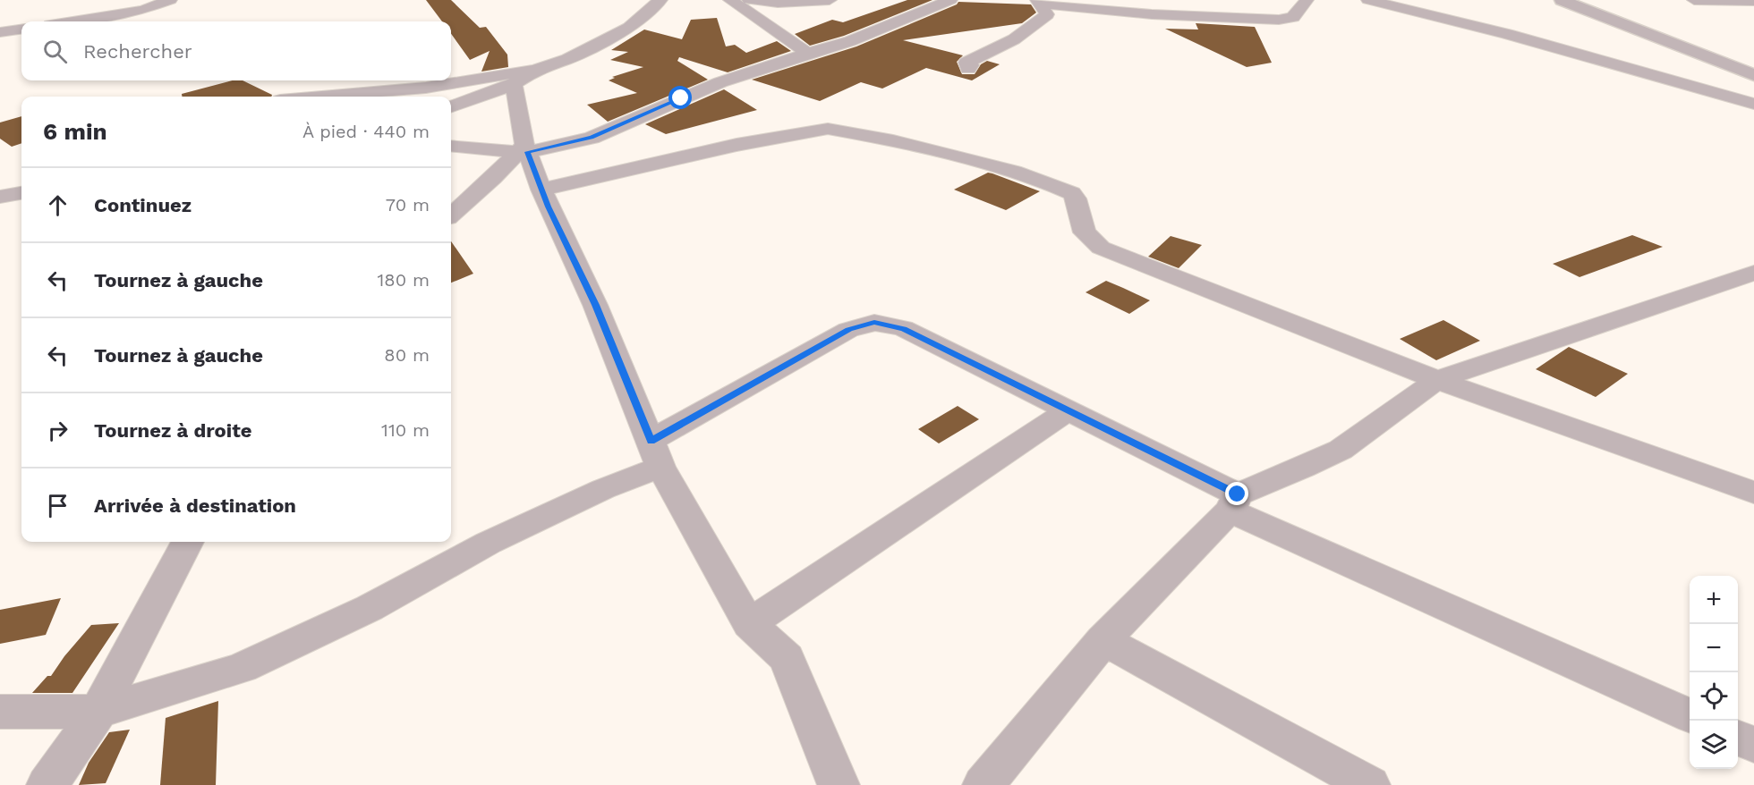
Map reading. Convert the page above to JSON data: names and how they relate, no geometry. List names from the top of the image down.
{
  "page": {
    "search": "Rechercher",
    "heading": ["6 min", "À pied · 440 m"],
    "list": [
      ["Continuez", "70 m"],
      ["Tournez à gauche", "180 m"],
      ["Tournez à gauche", "80 m"],
      ["Tournez à droite", "110 m"],
      "Arrivée à destination"
    ],
    "map_buttons": ["+", "−"]
  }
}
